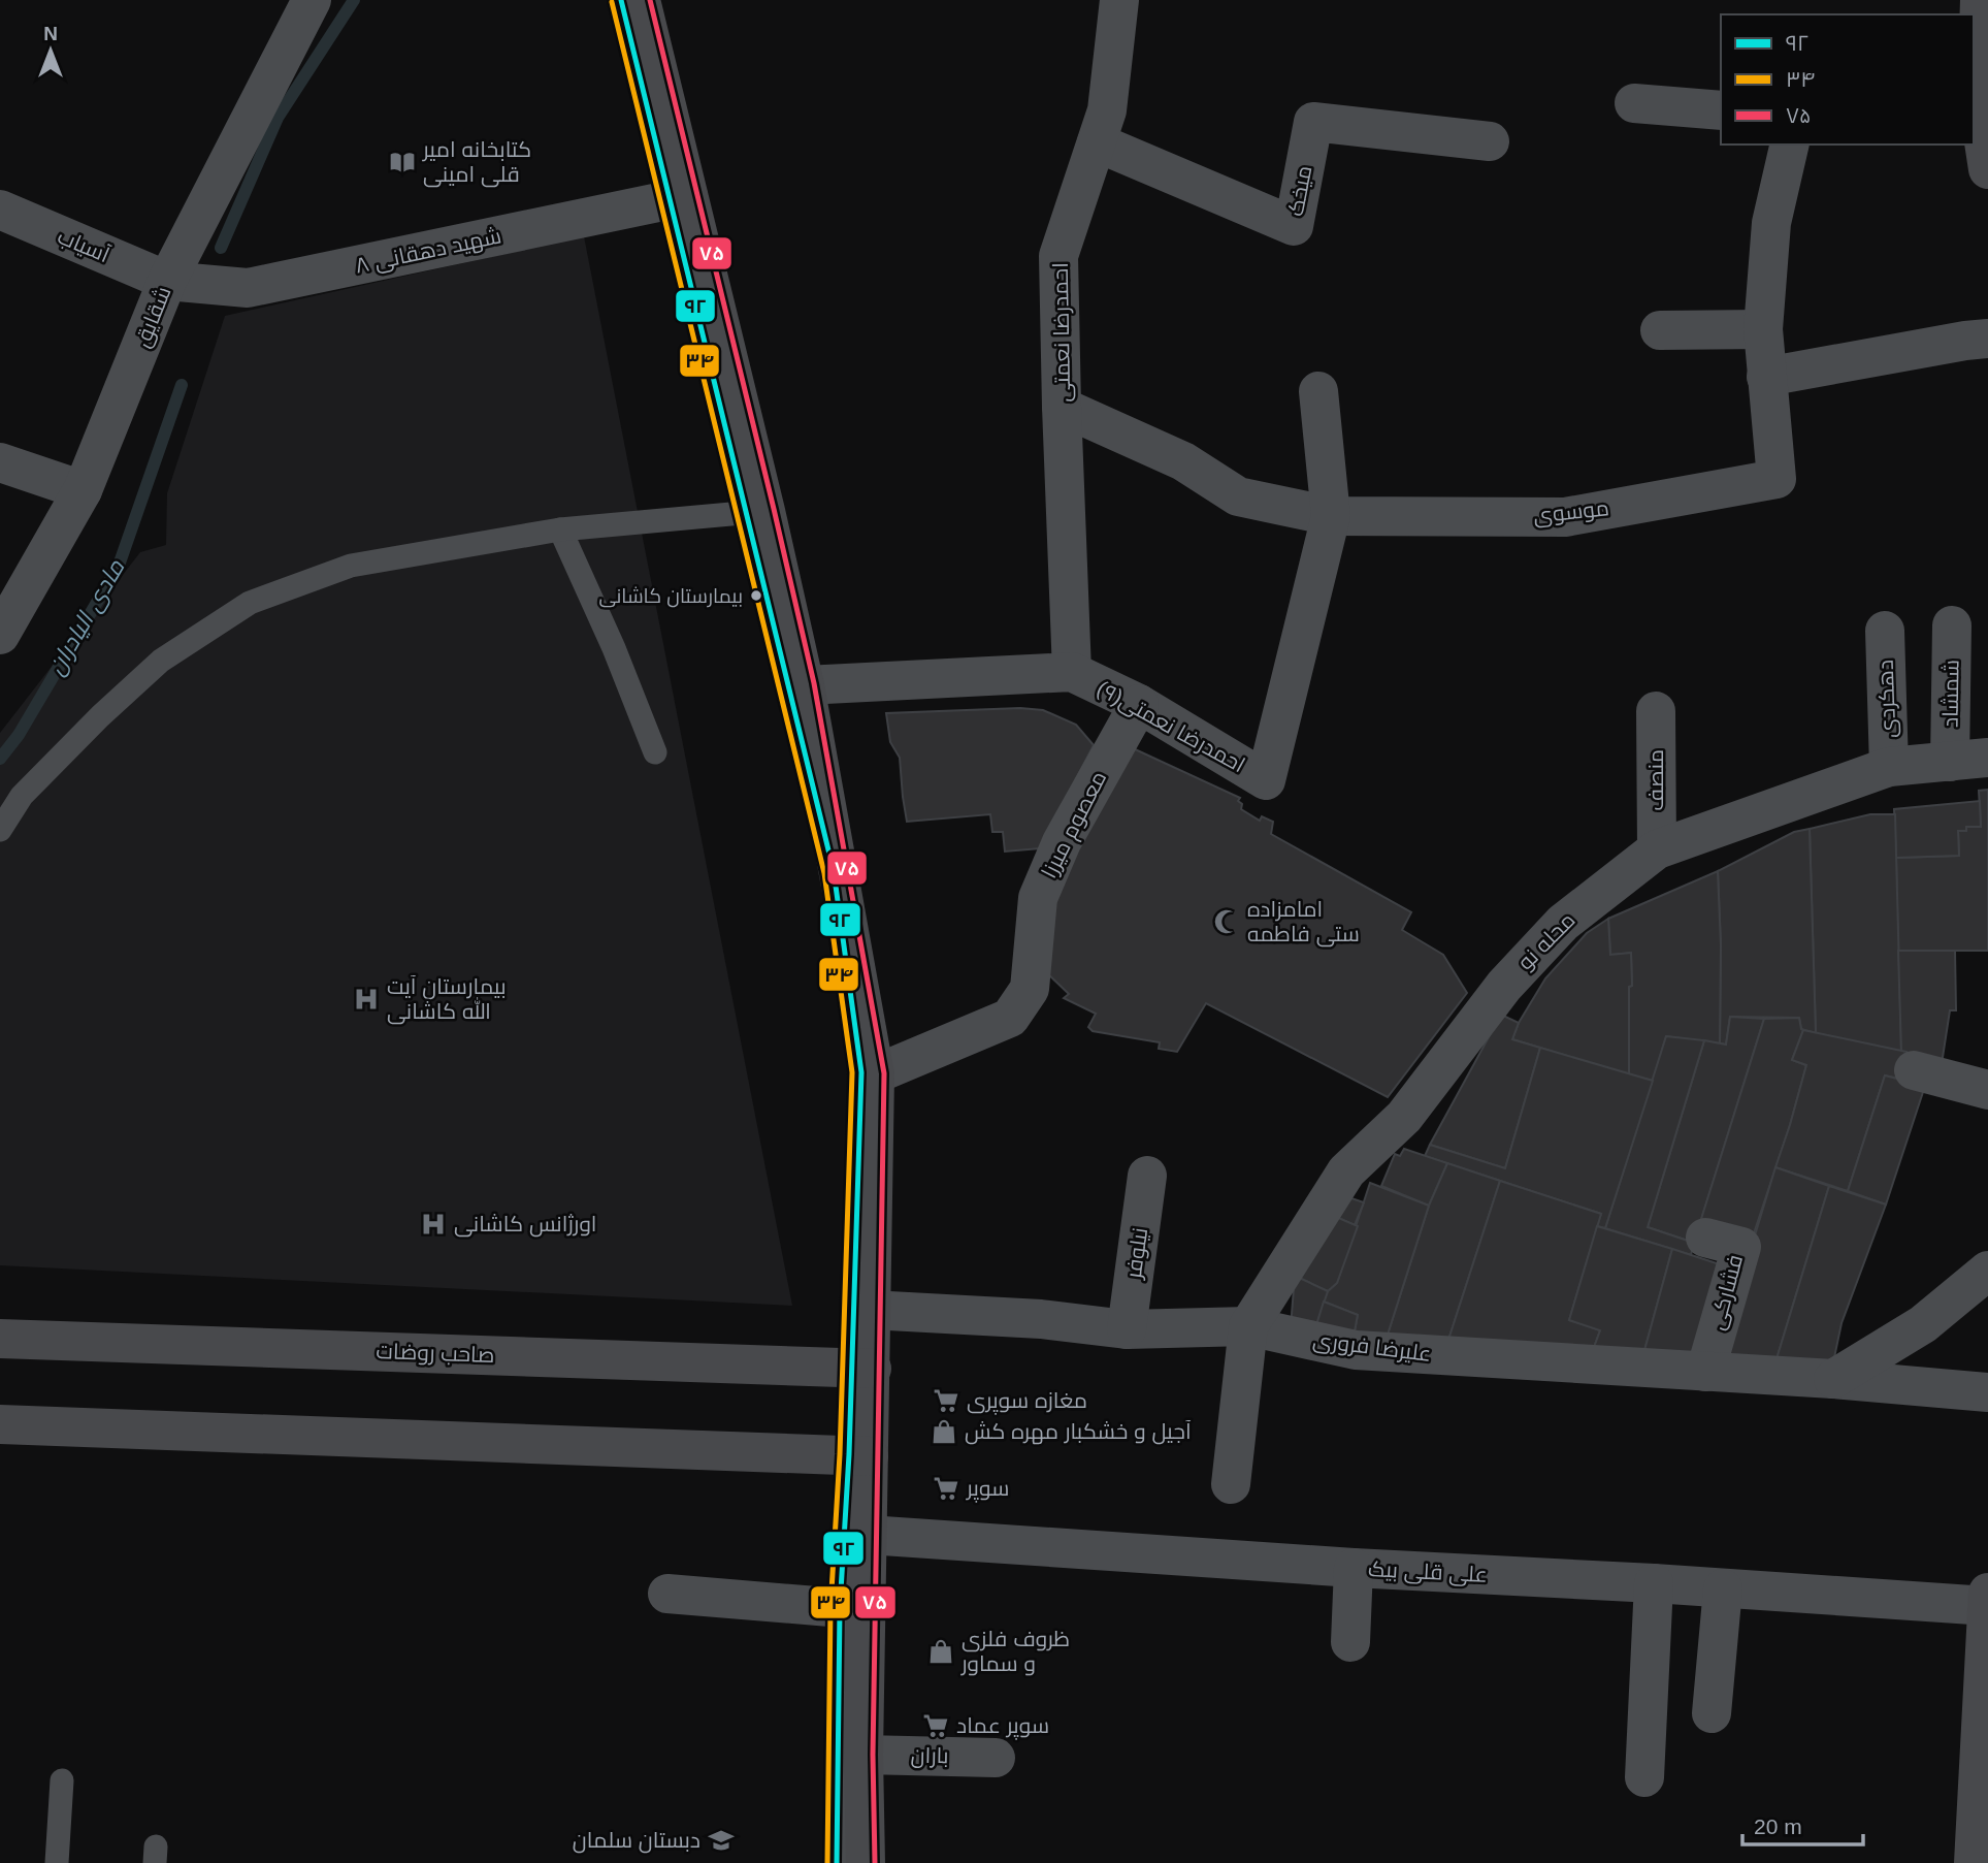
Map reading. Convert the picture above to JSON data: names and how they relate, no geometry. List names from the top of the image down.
{
  "streets": {
    "street": [
      "میخک",
      "آسیاب",
      "شهید دهقانی ۸",
      "شقایق",
      "احمدرضا نعمتی",
      "موسوی",
      "شمشاد",
      "دهکردی",
      "احمدرضا نعمتی(۹)",
      "منصف",
      "معصوم میرزا",
      "محله نو",
      "نیلوفر",
      "فشارکی",
      "علیرضا فروری",
      "صاحب روضات",
      "علی قلی بیک",
      "باران"
    ]
  },
  "crossings": [
    ["میخک", "احمدرضا نعمتی"],
    ["آسیاب", "شهید دهقانی ۸"],
    ["آسیاب", "شقایق"],
    ["شهید دهقانی ۸", "شقایق"],
    ["احمدرضا نعمتی", "موسوی"],
    ["احمدرضا نعمتی", "احمدرضا نعمتی(۹)"],
    ["موسوی", "احمدرضا نعمتی(۹)"],
    ["شمشاد", "محله نو"],
    ["دهکردی", "محله نو"],
    ["احمدرضا نعمتی(۹)", "معصوم میرزا"],
    ["منصف", "محله نو"],
    ["محله نو", "علیرضا فروری"],
    ["نیلوفر", "علیرضا فروری"],
    ["فشارکی", "علیرضا فروری"]
  ],
  "water": ["مادی الیادران"],
  "places": {
    "library": ["کتابخانه امیر قلی امینی"],
    "other": ["بیمارستان کاشانی"],
    "mosque": ["امامزاده ستی فاطمه"],
    "hospital": ["بیمارستان آیت الله کاشانی", "اورژانس کاشانی"],
    "supermarket": ["مغازه سوپری", "سوپر", "سوپر عماد"],
    "shop": ["آجیل و خشکبار مهره کش", "ظروف فلزی و سماور"],
    "school or university": ["دبستان سلمان"]
  },
  "lines": ["transit line ۹۲", "transit line ۷۵", "transit line ۳۴"],
  "legend": ["۹۲", "۳۴", "۷۵"],
  "scale_bar": "20 m",
  "north": "top"
}
